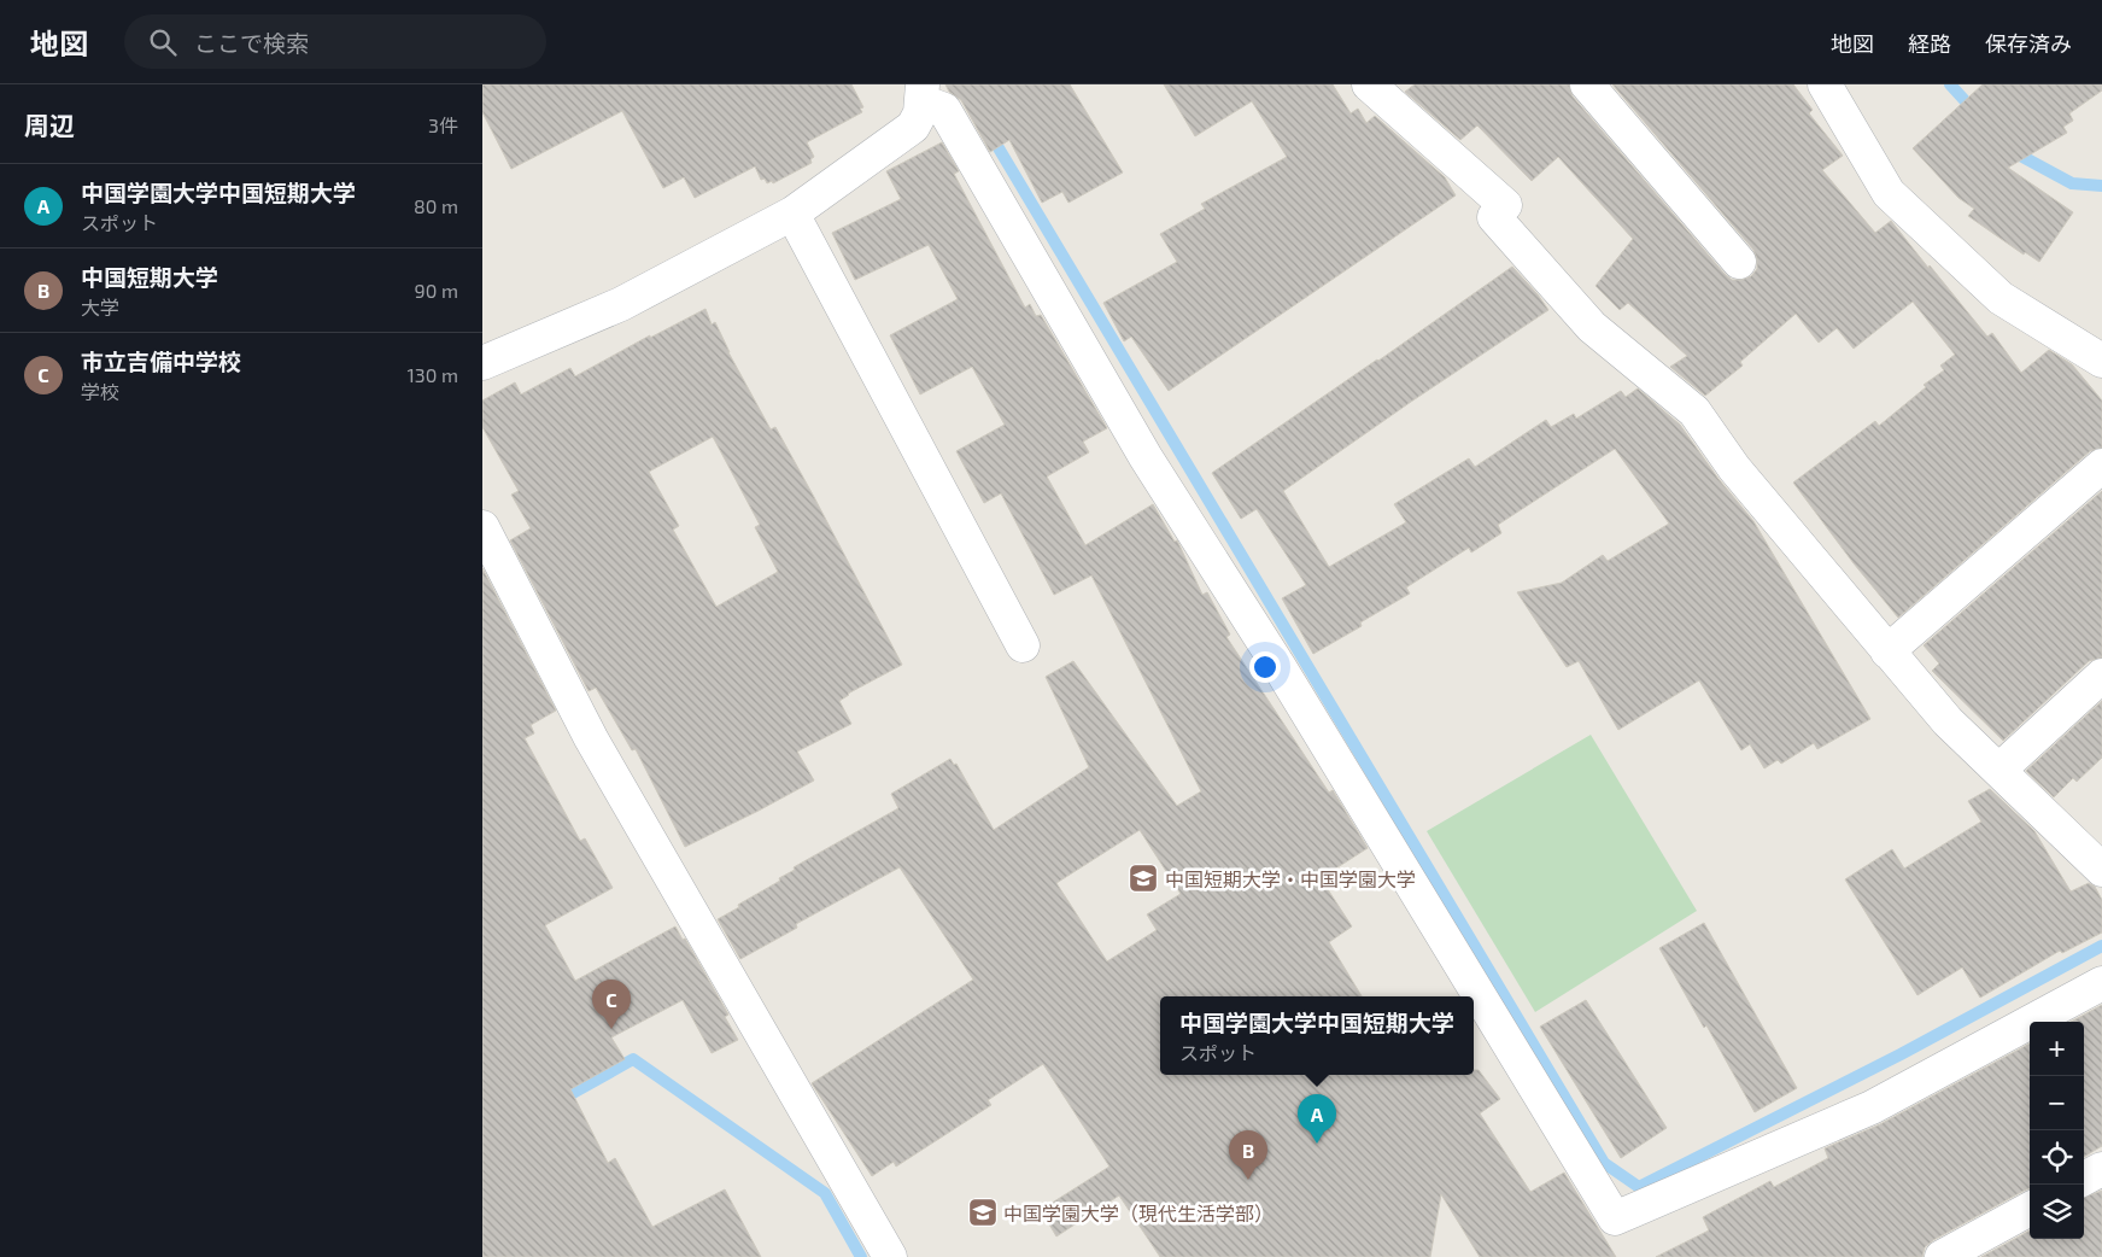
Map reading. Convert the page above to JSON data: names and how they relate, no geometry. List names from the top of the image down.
{
  "places": {
    "school or university": ["中国短期大学・中国学園大学", "中国学園大学（現代生活学部）"]
  },
  "page": {
    "header": "地図",
    "search": "ここで検索",
    "nav": ["地図", "経路", "保存済み"],
    "heading": ["周辺", "3件"],
    "list": [
      {
        "mark": "A",
        "name": "中国学園大学中国短期大学",
        "note": "スポット",
        "value": "80 m"
      },
      {
        "mark": "B",
        "name": "中国短期大学",
        "note": "大学",
        "value": "90 m"
      },
      {
        "mark": "C",
        "name": "市立吉備中学校",
        "note": "学校",
        "value": "130 m"
      }
    ],
    "pins": ["C", "A", "B"],
    "popup": ["中国学園大学中国短期大学", "スポット"],
    "map_buttons": ["+", "−"]
  }
}
